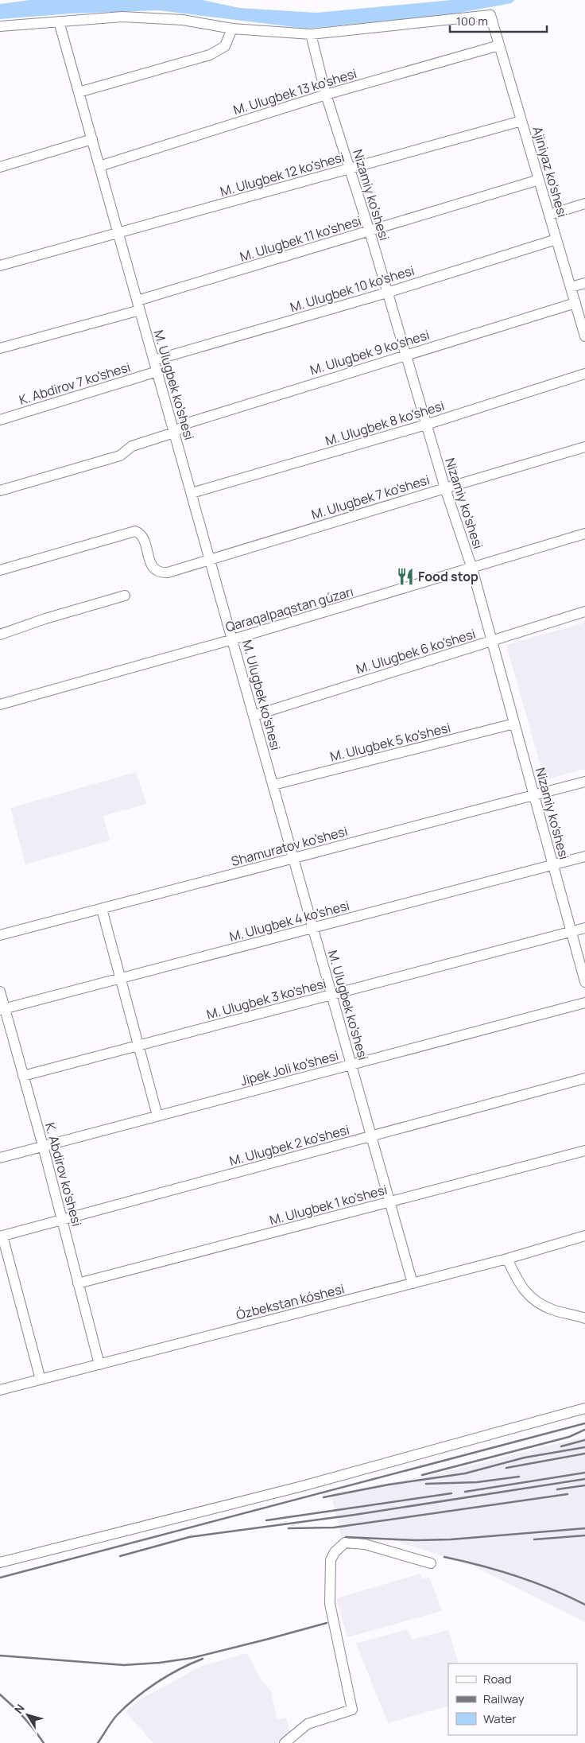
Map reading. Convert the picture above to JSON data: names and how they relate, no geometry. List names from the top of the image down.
{
  "streets": {
    "street": [
      "M. Ulugbek 13 ko'shesi",
      "Ajiniyaz ko'shesi",
      "M. Ulugbek 12 ko'shesi",
      "Nizamiy ko'shesi",
      "M. Ulugbek 11 ko'shesi",
      "M. Ulugbek 10 ko'shesi",
      "M. Ulugbek 9 ko'shesi",
      "K. Abdirov 7 ko'shesi",
      "M. Ulugbek ko'shesi",
      "M. Ulugbek 8 ko'shesi",
      "M. Ulugbek 7 ko'shesi",
      "Qaraqalpaqstan gúzarı",
      "M. Ulugbek 6 ko'shesi",
      "M. Ulugbek 5 ko'shesi",
      "Shamuratov ko'shesi",
      "M. Ulugbek 4 ko'shesi",
      "M. Ulugbek 3 ko'shesi",
      "Jipek Joli ko'shesi",
      "M. Ulugbek 2 ko'shesi",
      "K. Abdirov ko'shesi",
      "M. Ulugbek 1 ko'shesi",
      "Ózbekstan kóshesi"
    ]
  },
  "crossings": [
    ["M. Ulugbek 13 ko'shesi", "Ajiniyaz ko'shesi"],
    ["M. Ulugbek 13 ko'shesi", "Nizamiy ko'shesi"],
    ["M. Ulugbek 13 ko'shesi", "M. Ulugbek ko'shesi"],
    ["Ajiniyaz ko'shesi", "M. Ulugbek 12 ko'shesi"],
    ["Ajiniyaz ko'shesi", "Nizamiy ko'shesi"],
    ["Ajiniyaz ko'shesi", "M. Ulugbek 11 ko'shesi"],
    ["Ajiniyaz ko'shesi", "M. Ulugbek 10 ko'shesi"],
    ["Ajiniyaz ko'shesi", "M. Ulugbek 9 ko'shesi"],
    ["M. Ulugbek 12 ko'shesi", "Nizamiy ko'shesi"],
    ["M. Ulugbek 12 ko'shesi", "M. Ulugbek ko'shesi"],
    ["Nizamiy ko'shesi", "M. Ulugbek 11 ko'shesi"],
    ["Nizamiy ko'shesi", "M. Ulugbek 10 ko'shesi"],
    ["Nizamiy ko'shesi", "M. Ulugbek 9 ko'shesi"],
    ["Nizamiy ko'shesi", "M. Ulugbek 8 ko'shesi"],
    ["Nizamiy ko'shesi", "M. Ulugbek 7 ko'shesi"],
    ["Nizamiy ko'shesi", "Qaraqalpaqstan gúzarı"],
    ["Nizamiy ko'shesi", "M. Ulugbek 6 ko'shesi"],
    ["Nizamiy ko'shesi", "M. Ulugbek 5 ko'shesi"],
    ["Nizamiy ko'shesi", "Shamuratov ko'shesi"],
    ["Nizamiy ko'shesi", "M. Ulugbek 4 ko'shesi"],
    ["Nizamiy ko'shesi", "M. Ulugbek 3 ko'shesi"],
    ["M. Ulugbek 11 ko'shesi", "M. Ulugbek ko'shesi"],
    ["M. Ulugbek 10 ko'shesi", "M. Ulugbek ko'shesi"],
    ["M. Ulugbek 9 ko'shesi", "M. Ulugbek ko'shesi"],
    ["K. Abdirov 7 ko'shesi", "M. Ulugbek ko'shesi"],
    ["M. Ulugbek ko'shesi", "M. Ulugbek 8 ko'shesi"],
    ["M. Ulugbek ko'shesi", "M. Ulugbek 7 ko'shesi"],
    ["M. Ulugbek ko'shesi", "Qaraqalpaqstan gúzarı"],
    ["M. Ulugbek ko'shesi", "M. Ulugbek 6 ko'shesi"],
    ["M. Ulugbek ko'shesi", "M. Ulugbek 5 ko'shesi"],
    ["M. Ulugbek ko'shesi", "Shamuratov ko'shesi"],
    ["M. Ulugbek ko'shesi", "M. Ulugbek 4 ko'shesi"],
    ["M. Ulugbek ko'shesi", "M. Ulugbek 3 ko'shesi"],
    ["M. Ulugbek ko'shesi", "Jipek Joli ko'shesi"],
    ["M. Ulugbek ko'shesi", "M. Ulugbek 2 ko'shesi"],
    ["M. Ulugbek ko'shesi", "M. Ulugbek 1 ko'shesi"],
    ["M. Ulugbek ko'shesi", "Ózbekstan kóshesi"],
    ["M. Ulugbek 4 ko'shesi", "K. Abdirov ko'shesi"],
    ["M. Ulugbek 3 ko'shesi", "K. Abdirov ko'shesi"],
    ["Jipek Joli ko'shesi", "K. Abdirov ko'shesi"],
    ["M. Ulugbek 2 ko'shesi", "K. Abdirov ko'shesi"],
    ["K. Abdirov ko'shesi", "M. Ulugbek 1 ko'shesi"],
    ["K. Abdirov ko'shesi", "Ózbekstan kóshesi"]
  ],
  "places": {
    "restaurant": ["Food stop"]
  },
  "legend": ["Road", "Railway", "Water"],
  "scale_bar": "100 m",
  "north": "top left"
}
